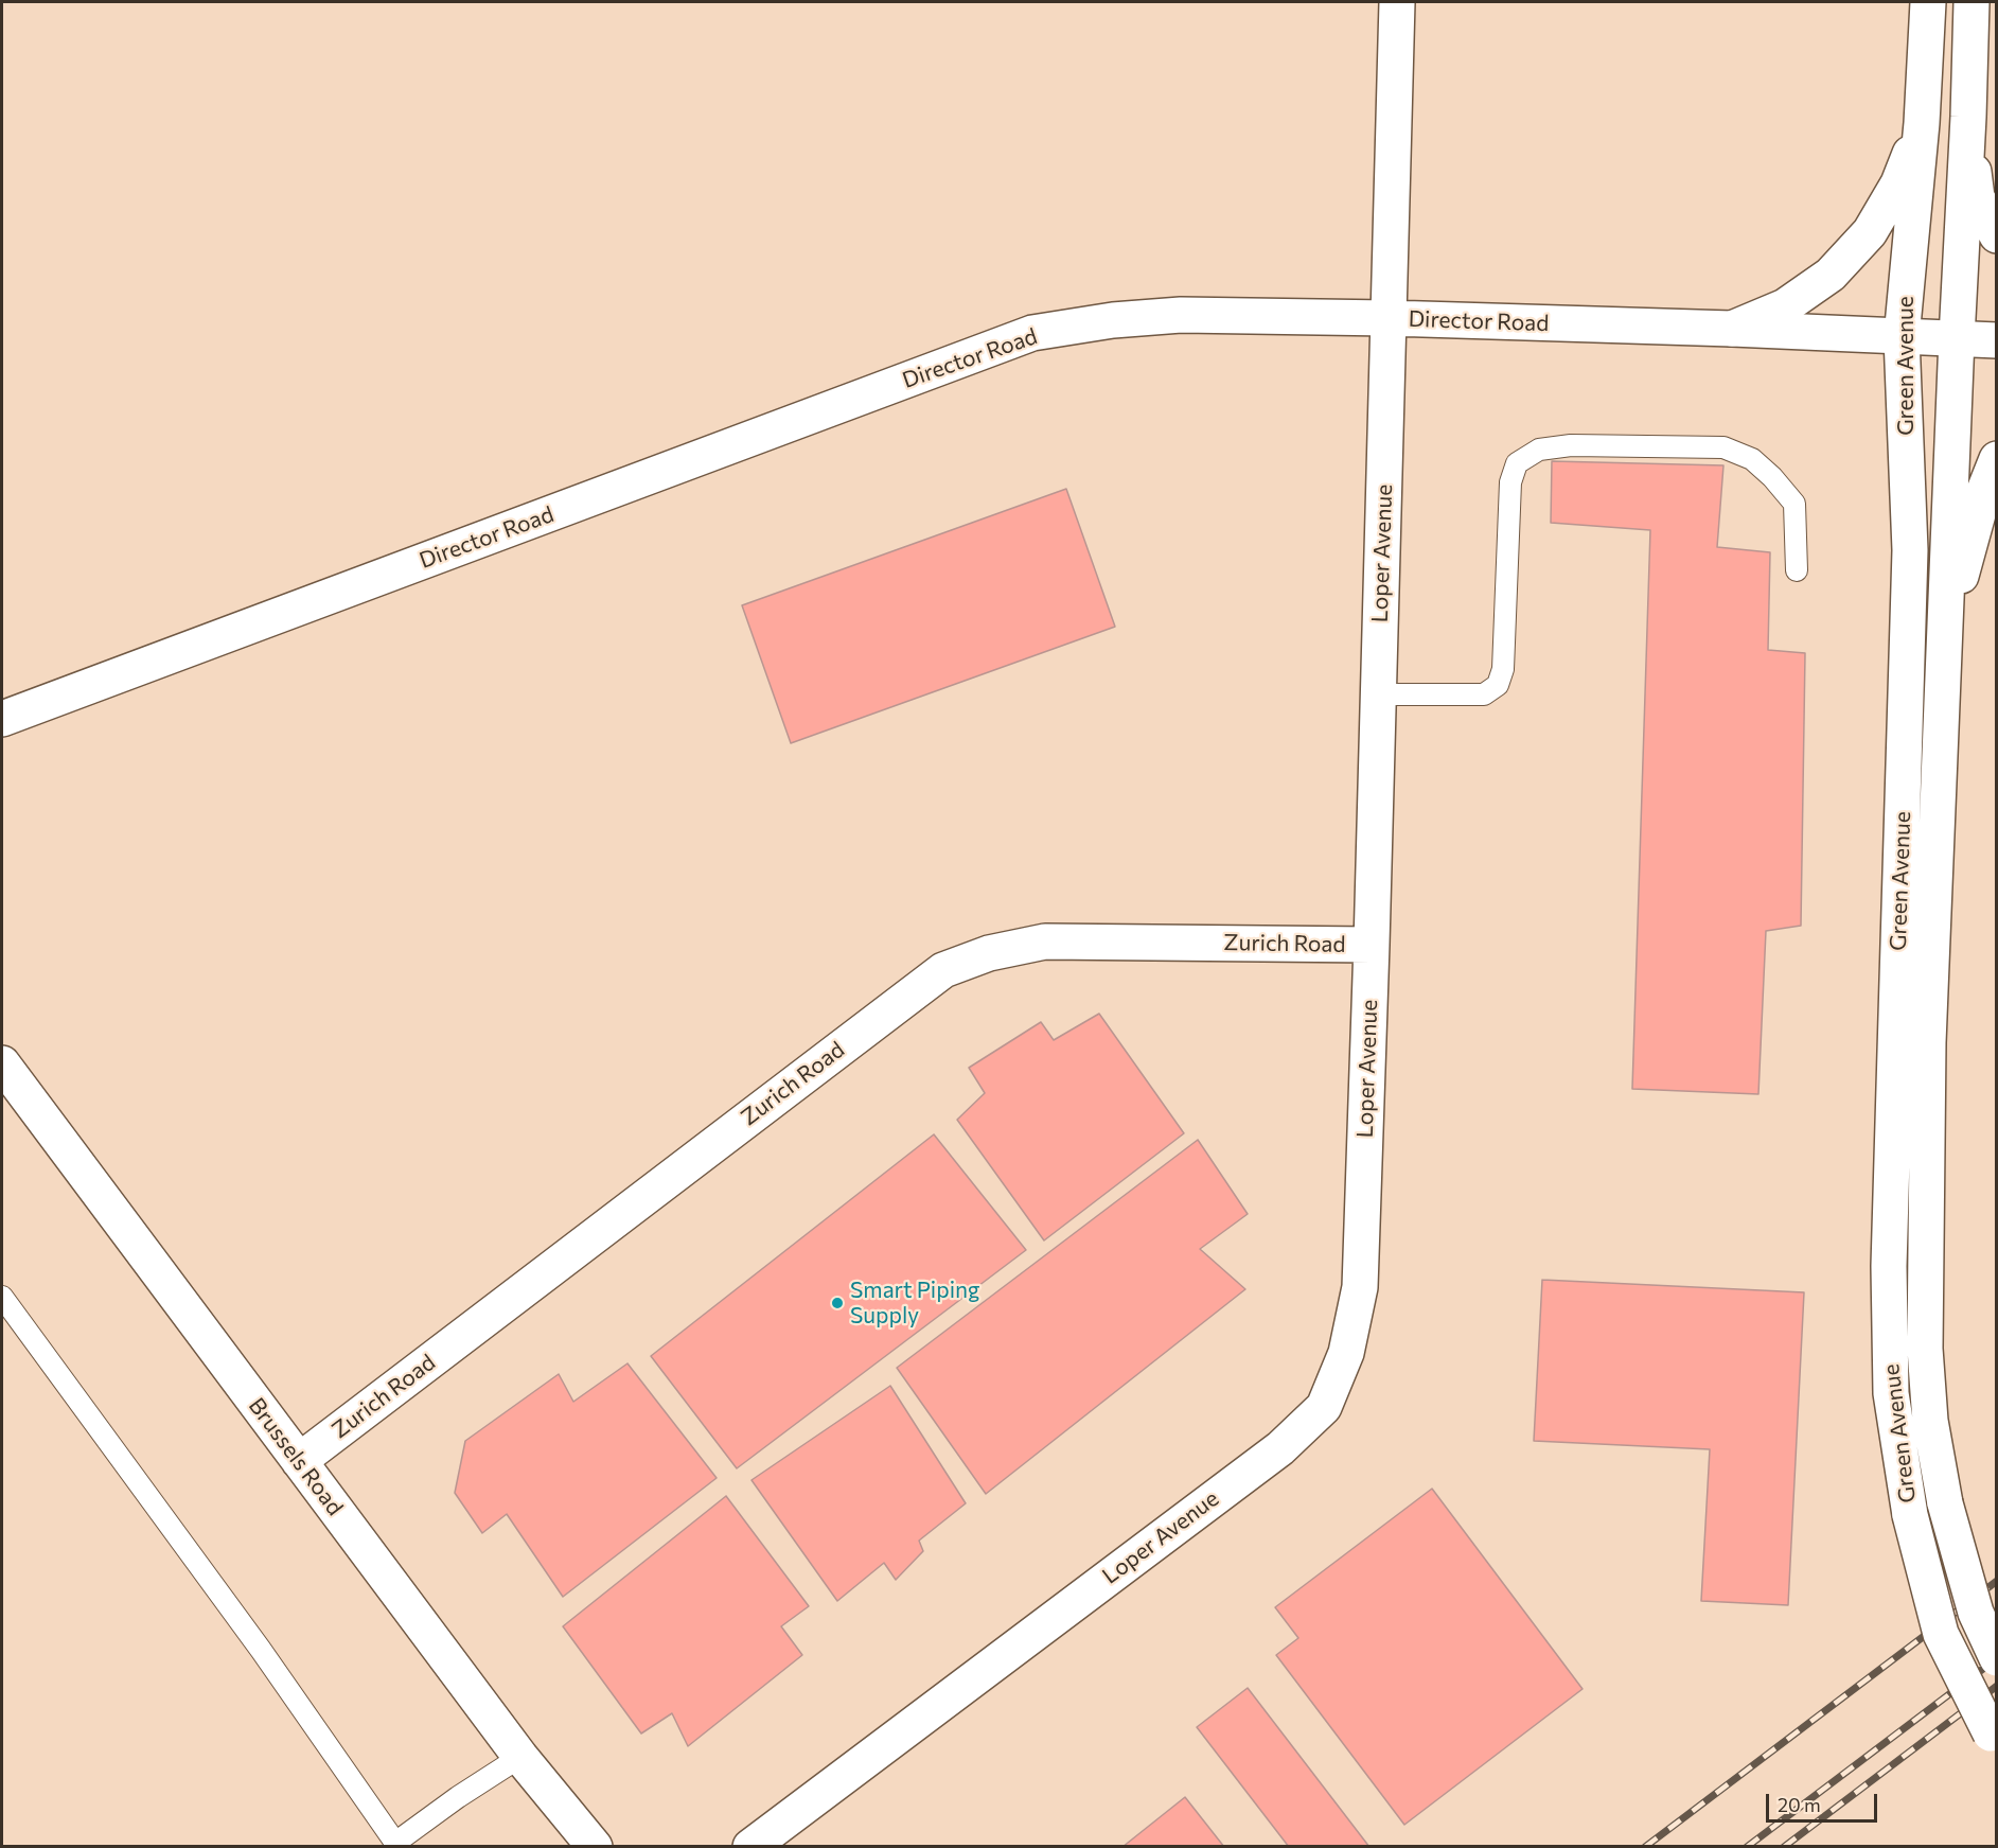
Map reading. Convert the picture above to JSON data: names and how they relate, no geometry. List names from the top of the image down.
{
  "streets": {
    "street": [
      "Director Road",
      "Green Avenue",
      "Loper Avenue",
      "Zurich Road",
      "Brussels Road"
    ]
  },
  "crossings": [
    ["Director Road", "Green Avenue"],
    ["Director Road", "Loper Avenue"],
    ["Loper Avenue", "Zurich Road"],
    ["Zurich Road", "Brussels Road"]
  ],
  "places": ["Smart Piping Supply"],
  "scale_bar": "20 m"
}
